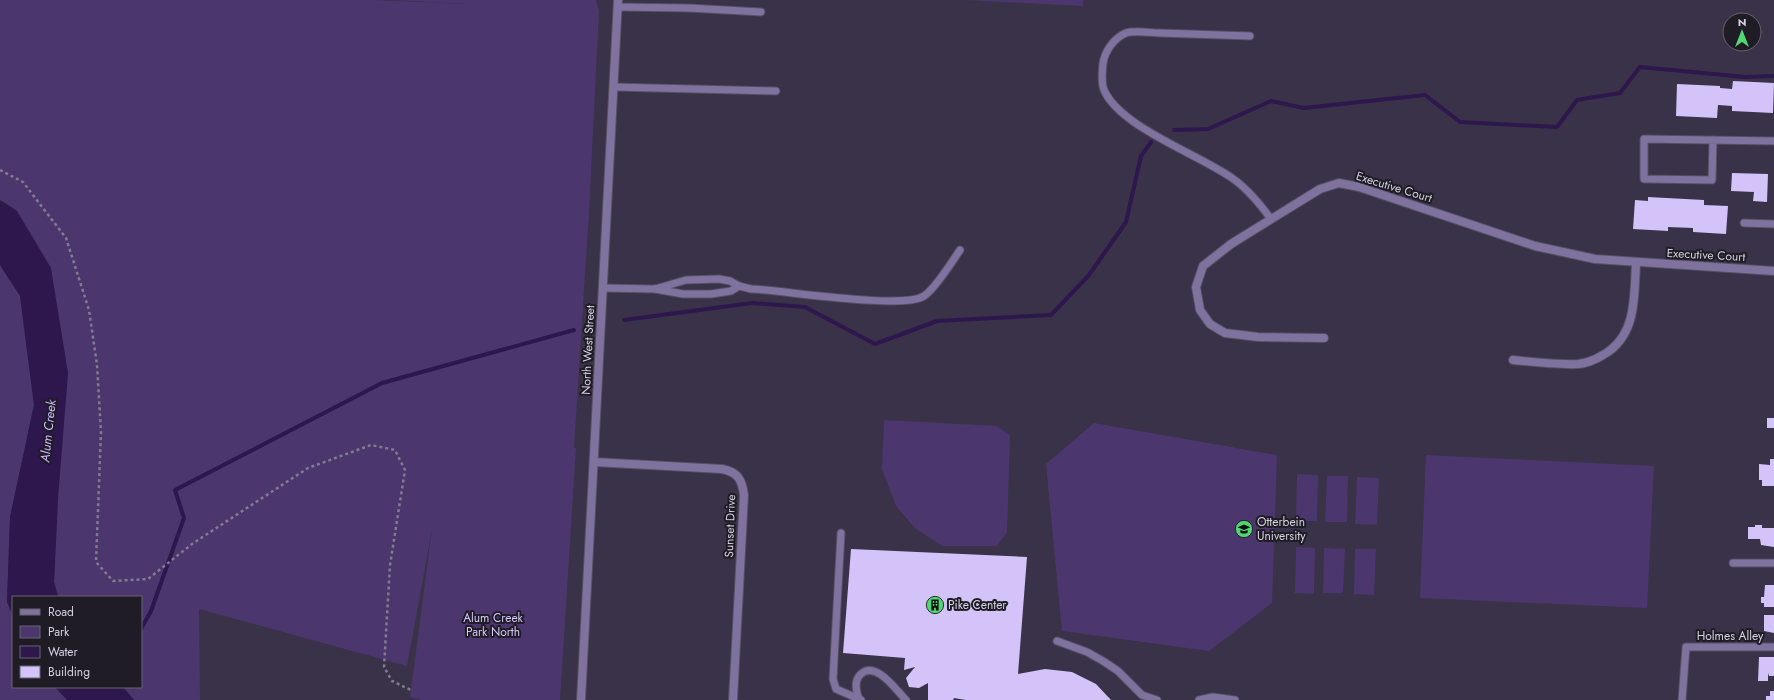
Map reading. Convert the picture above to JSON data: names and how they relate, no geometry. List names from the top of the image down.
{
  "streets": {
    "street": ["Executive Court", "North West Street", "Sunset Drive"],
    "lane": ["Holmes Alley"]
  },
  "crossings": [
    ["North West Street", "Sunset Drive"]
  ],
  "water": ["Alum Creek"],
  "parks": ["Alum Creek Park North"],
  "places": {
    "school or university": ["Otterbein University"],
    "building": ["Pike Center"]
  },
  "legend": [
    "Road",
    "Park",
    "Water",
    "Building"
  ],
  "north": "top"
}
